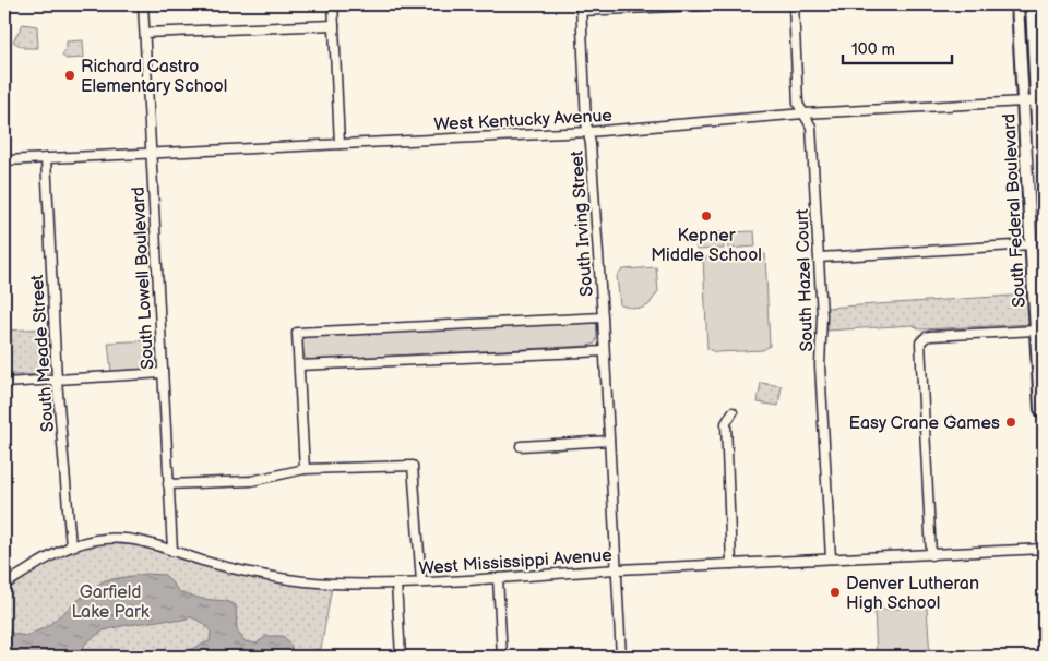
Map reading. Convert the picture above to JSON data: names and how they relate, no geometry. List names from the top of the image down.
{
  "streets": {
    "main road": ["South Federal Boulevard"],
    "street": [
      "West Kentucky Avenue",
      "South Irving Street",
      "South Lowell Boulevard",
      "South Hazel Court",
      "South Meade Street",
      "West Mississippi Avenue"
    ]
  },
  "crossings": [
    ["West Kentucky Avenue", "South Federal Boulevard"],
    ["West Kentucky Avenue", "South Irving Street"],
    ["West Kentucky Avenue", "South Lowell Boulevard"],
    ["West Kentucky Avenue", "South Hazel Court"],
    ["West Kentucky Avenue", "South Meade Street"],
    ["South Irving Street", "West Mississippi Avenue"],
    ["South Lowell Boulevard", "West Mississippi Avenue"],
    ["South Hazel Court", "West Mississippi Avenue"],
    ["South Meade Street", "West Mississippi Avenue"]
  ],
  "parks": ["Garfield Lake Park"],
  "places": [
    "Richard Castro Elementary School",
    "Kepner Middle School",
    "Easy Crane Games",
    "Denver Lutheran High School"
  ],
  "scale_bar": "100 m"
}
